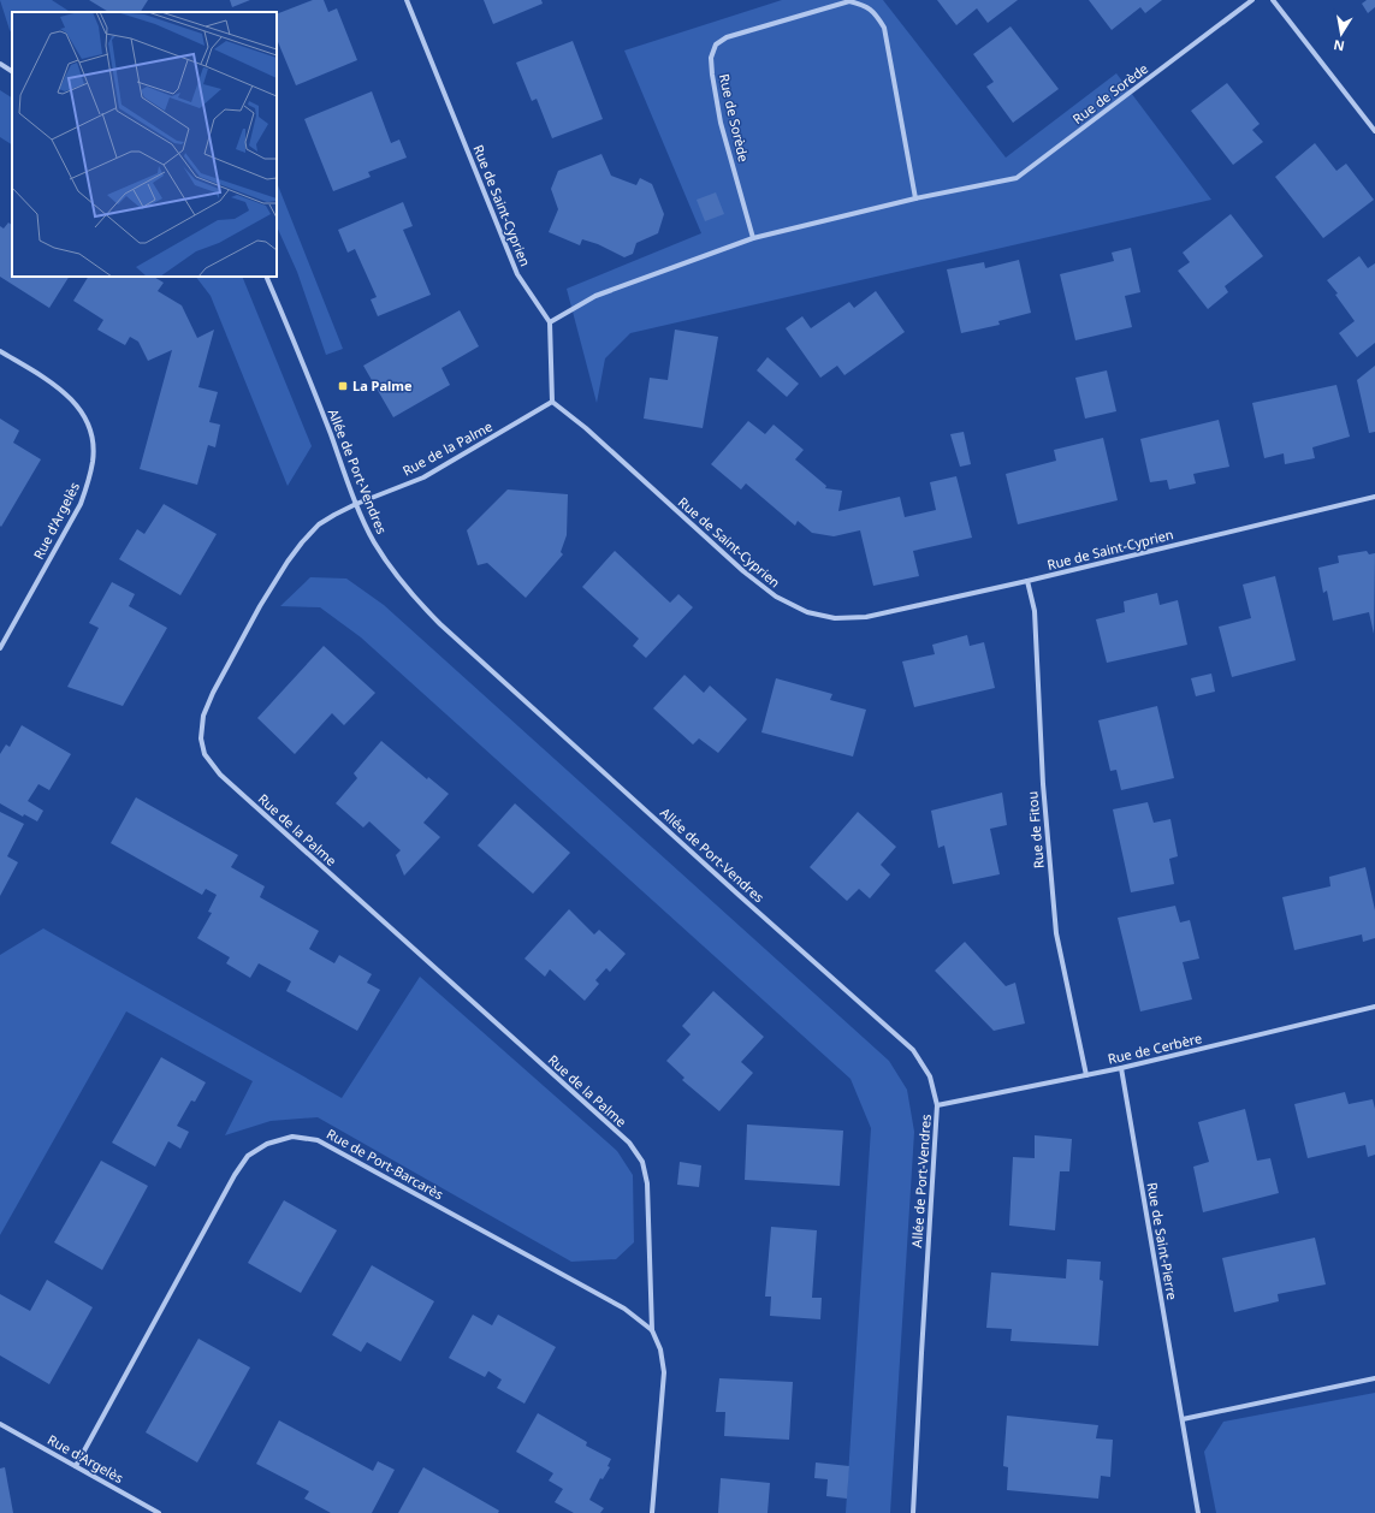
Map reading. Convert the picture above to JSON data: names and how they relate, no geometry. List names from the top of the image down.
{
  "streets": {
    "street": [
      "Rue de Sorède",
      "Rue de Saint-Cyprien",
      "Rue de la Palme",
      "Allée de Port-Vendres",
      "Rue d'Argelès",
      "Rue de Fitou",
      "Rue de Cerbère",
      "Rue de Port-Barcarès",
      "Rue de Saint-Pierre"
    ]
  },
  "crossings": [
    ["Rue de Sorède", "Rue de Saint-Cyprien"],
    ["Rue de Saint-Cyprien", "Rue de la Palme"],
    ["Rue de Saint-Cyprien", "Rue de Fitou"],
    ["Rue de la Palme", "Allée de Port-Vendres"],
    ["Rue de la Palme", "Rue de Port-Barcarès"],
    ["Allée de Port-Vendres", "Rue de Cerbère"],
    ["Rue d'Argelès", "Rue de Port-Barcarès"],
    ["Rue de Fitou", "Rue de Cerbère"],
    ["Rue de Cerbère", "Rue de Saint-Pierre"]
  ],
  "places": {
    "transit": ["La Palme"]
  },
  "north": "bottom"
}
